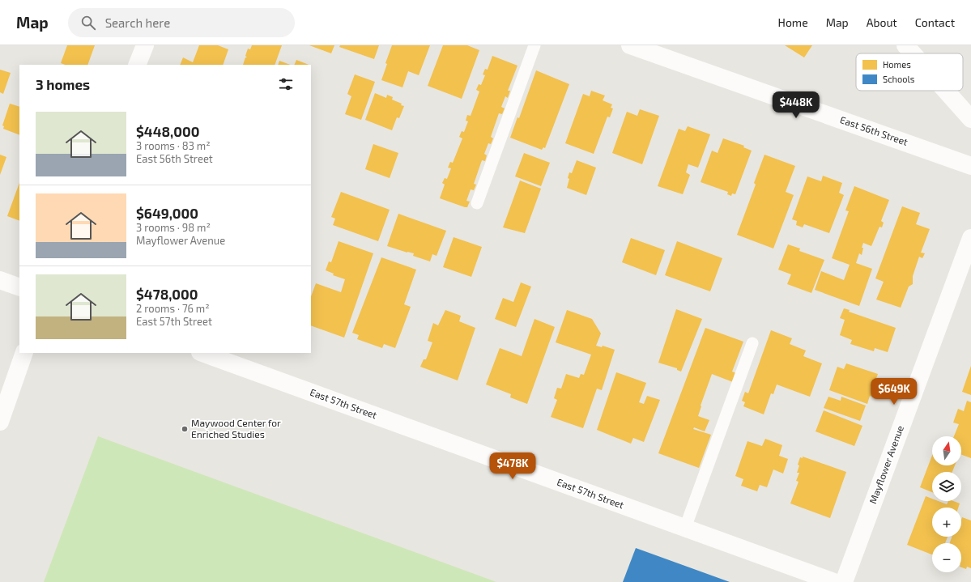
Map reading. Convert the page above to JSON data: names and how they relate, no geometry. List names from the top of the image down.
{
  "streets": {
    "street": ["East 56th Street", "East 57th Street", "Mayflower Avenue"]
  },
  "places": ["Maywood Center for Enriched Studies"],
  "legend": ["Homes", "Schools"],
  "north": "top",
  "page": {
    "header": "Map",
    "search": "Search here",
    "nav": [
      "Home",
      "Map",
      "About",
      "Contact"
    ],
    "heading": "3 homes",
    "price": ["$448K", "$649K", "$478K"],
    "list": [
      {
        "name": "$448,000",
        "note": "3 rooms · 83 m² · East 56th Street"
      },
      {
        "name": "$649,000",
        "note": "3 rooms · 98 m² · Mayflower Avenue"
      },
      {
        "name": "$478,000",
        "note": "2 rooms · 76 m² · East 57th Street"
      }
    ],
    "map_buttons": ["+", "−"]
  }
}
